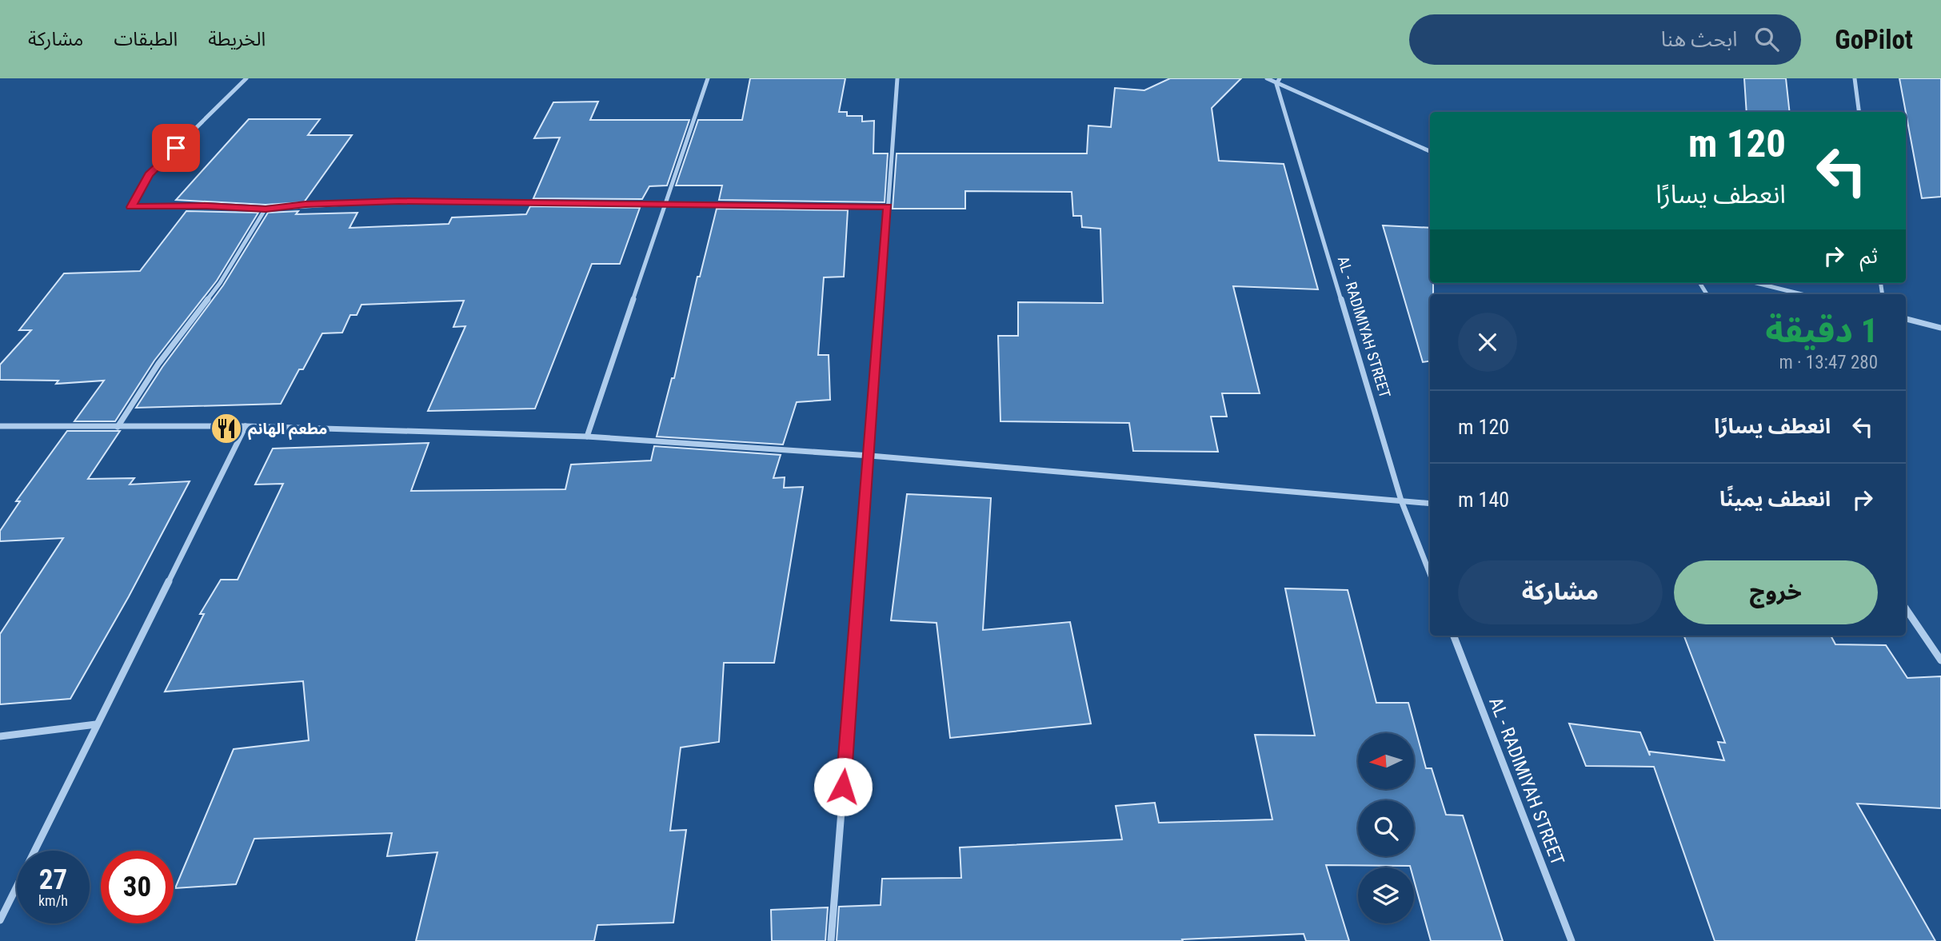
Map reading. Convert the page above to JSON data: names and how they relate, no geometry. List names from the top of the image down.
{
  "streets": {
    "street": ["AL - RADIMIYAH STREET"]
  },
  "places": {
    "restaurant": ["مطعم الهانم"]
  },
  "north": "left",
  "page": {
    "header": "GoPilot",
    "search": "ابحث هنا",
    "nav": ["الخريطة", "الطبقات", "مشاركة"],
    "turn": ["120 m", "انعطف يسارًا"],
    "then": "ثم",
    "heading": ["1 دقيقة", "280 m · 13:47"],
    "list": [
      {
        "name": "انعطف يسارًا",
        "value": "120 m"
      },
      {
        "name": "انعطف يمينًا",
        "value": "140 m"
      }
    ],
    "buttons": ["خروج", "مشاركة"],
    "speed": "27 km/h",
    "limit": "30"
  }
}
